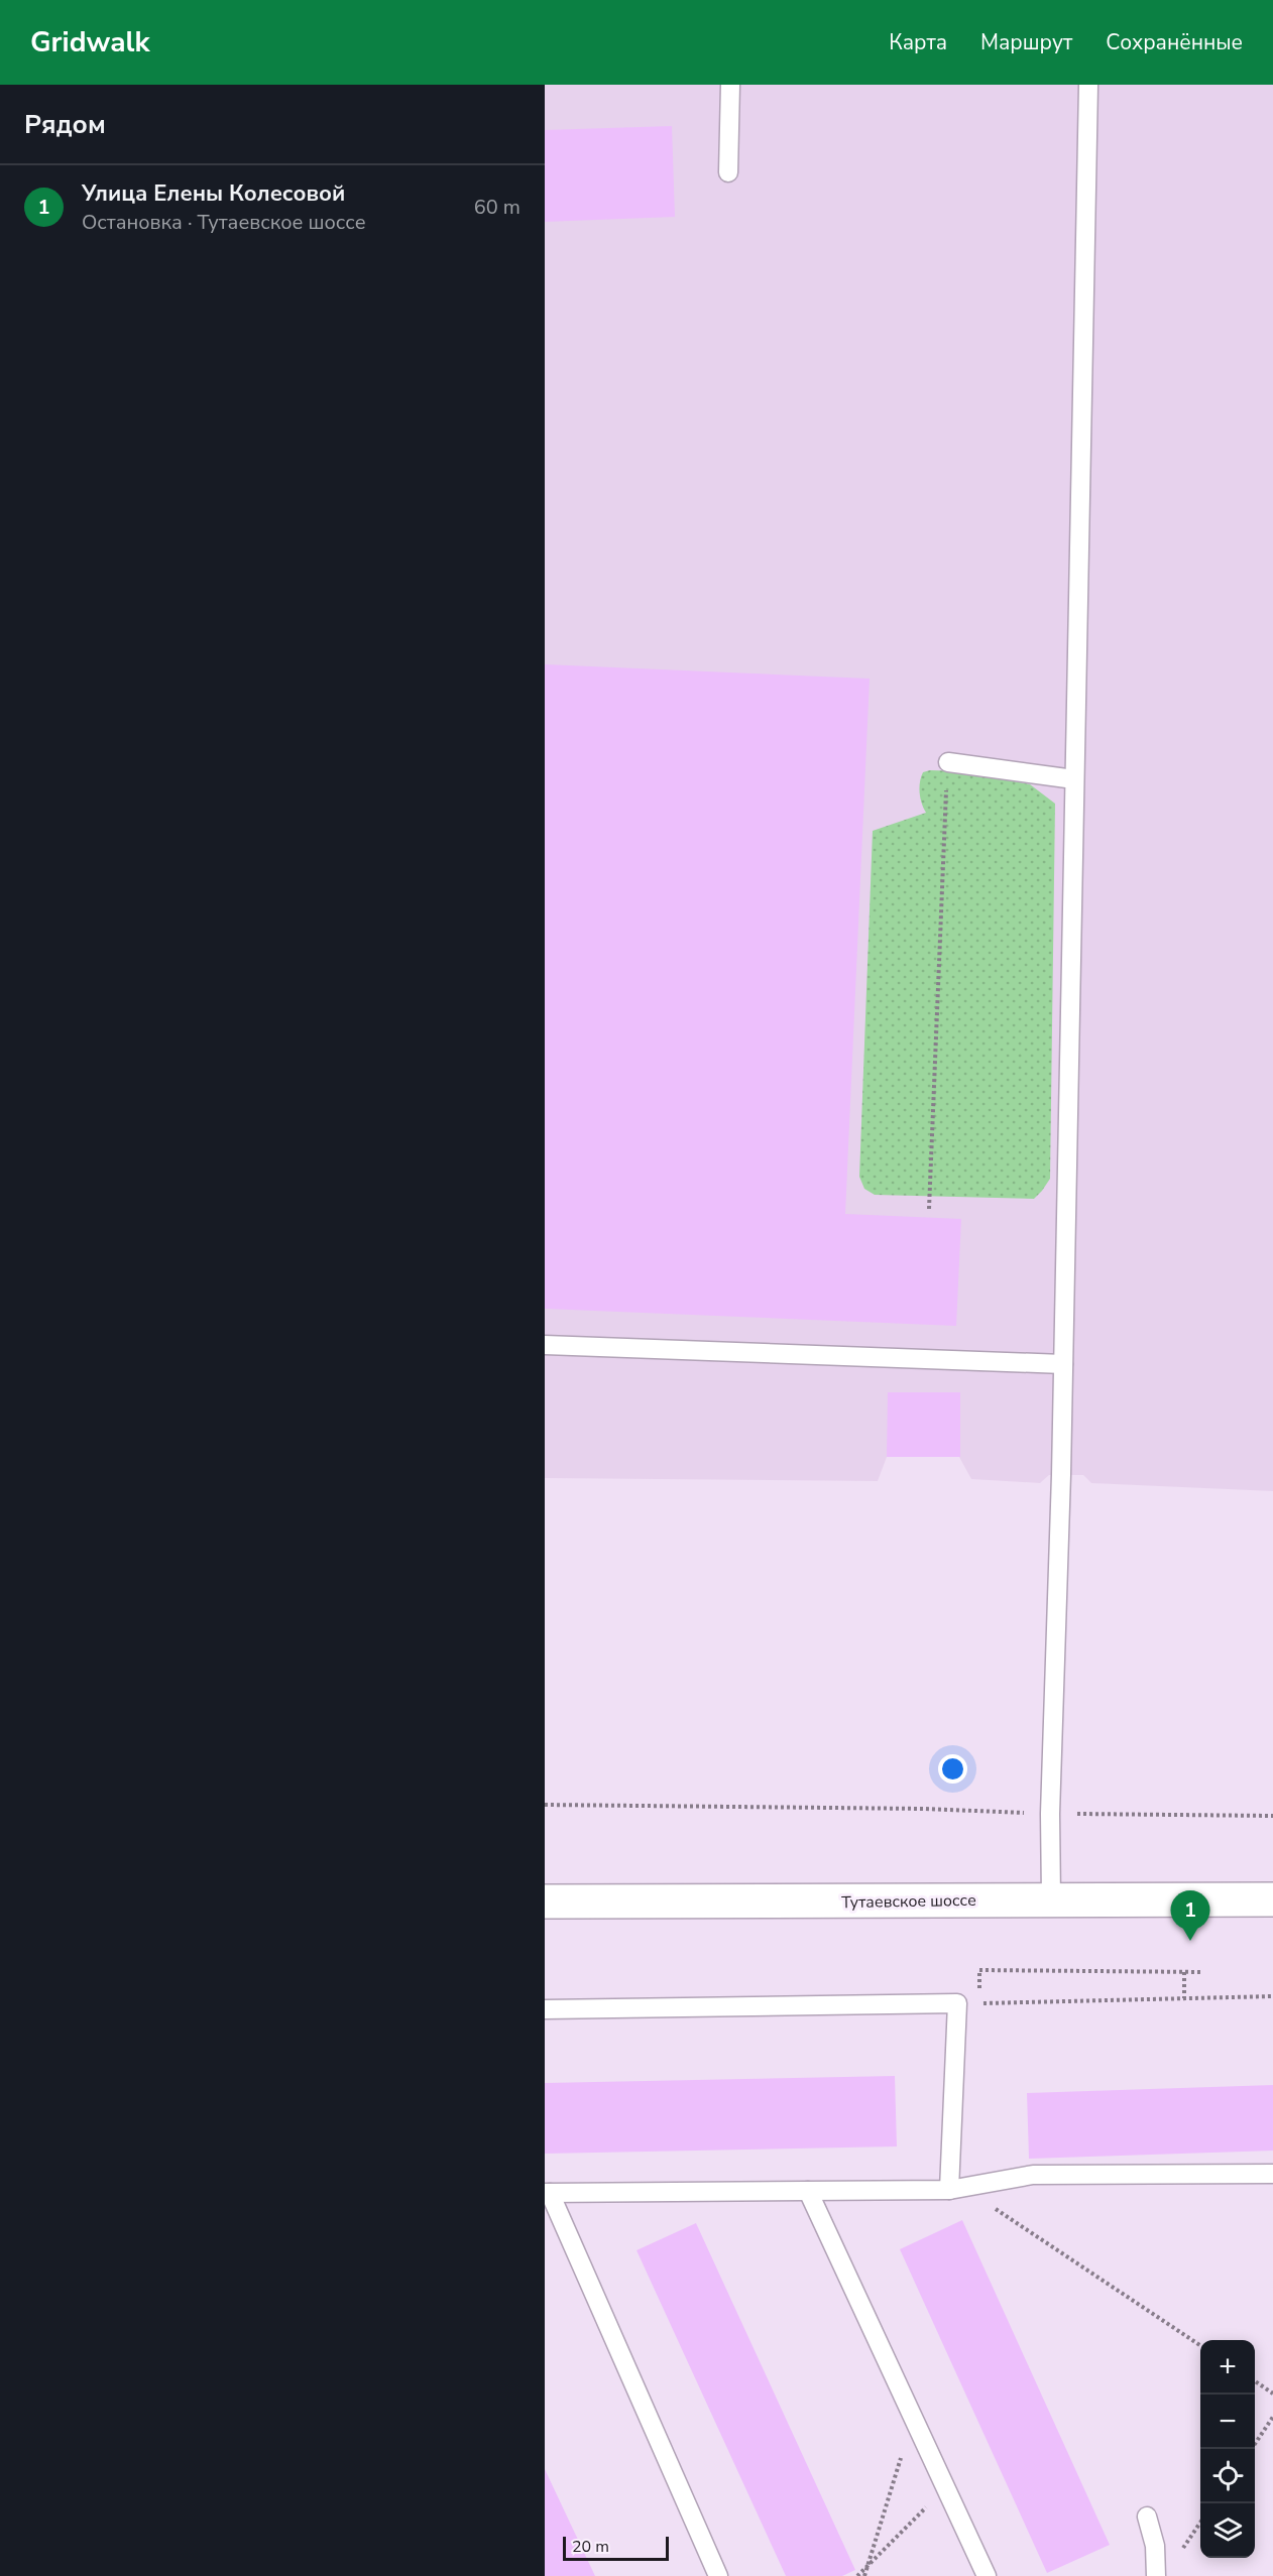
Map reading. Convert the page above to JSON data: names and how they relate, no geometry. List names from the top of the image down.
{
  "streets": {
    "main road": ["Тутаевское шоссе"]
  },
  "scale_bar": "20 m",
  "page": {
    "header": "Gridwalk",
    "nav": ["Карта", "Маршрут", "Сохранённые"],
    "heading": "Рядом",
    "list": [
      {
        "mark": "1",
        "name": "Улица Елены Колесовой",
        "note": "Остановка · Тутаевское шоссе",
        "value": "60 m"
      }
    ],
    "pins": "1",
    "map_buttons": ["+", "−"],
    "scale": "20 m"
  }
}
